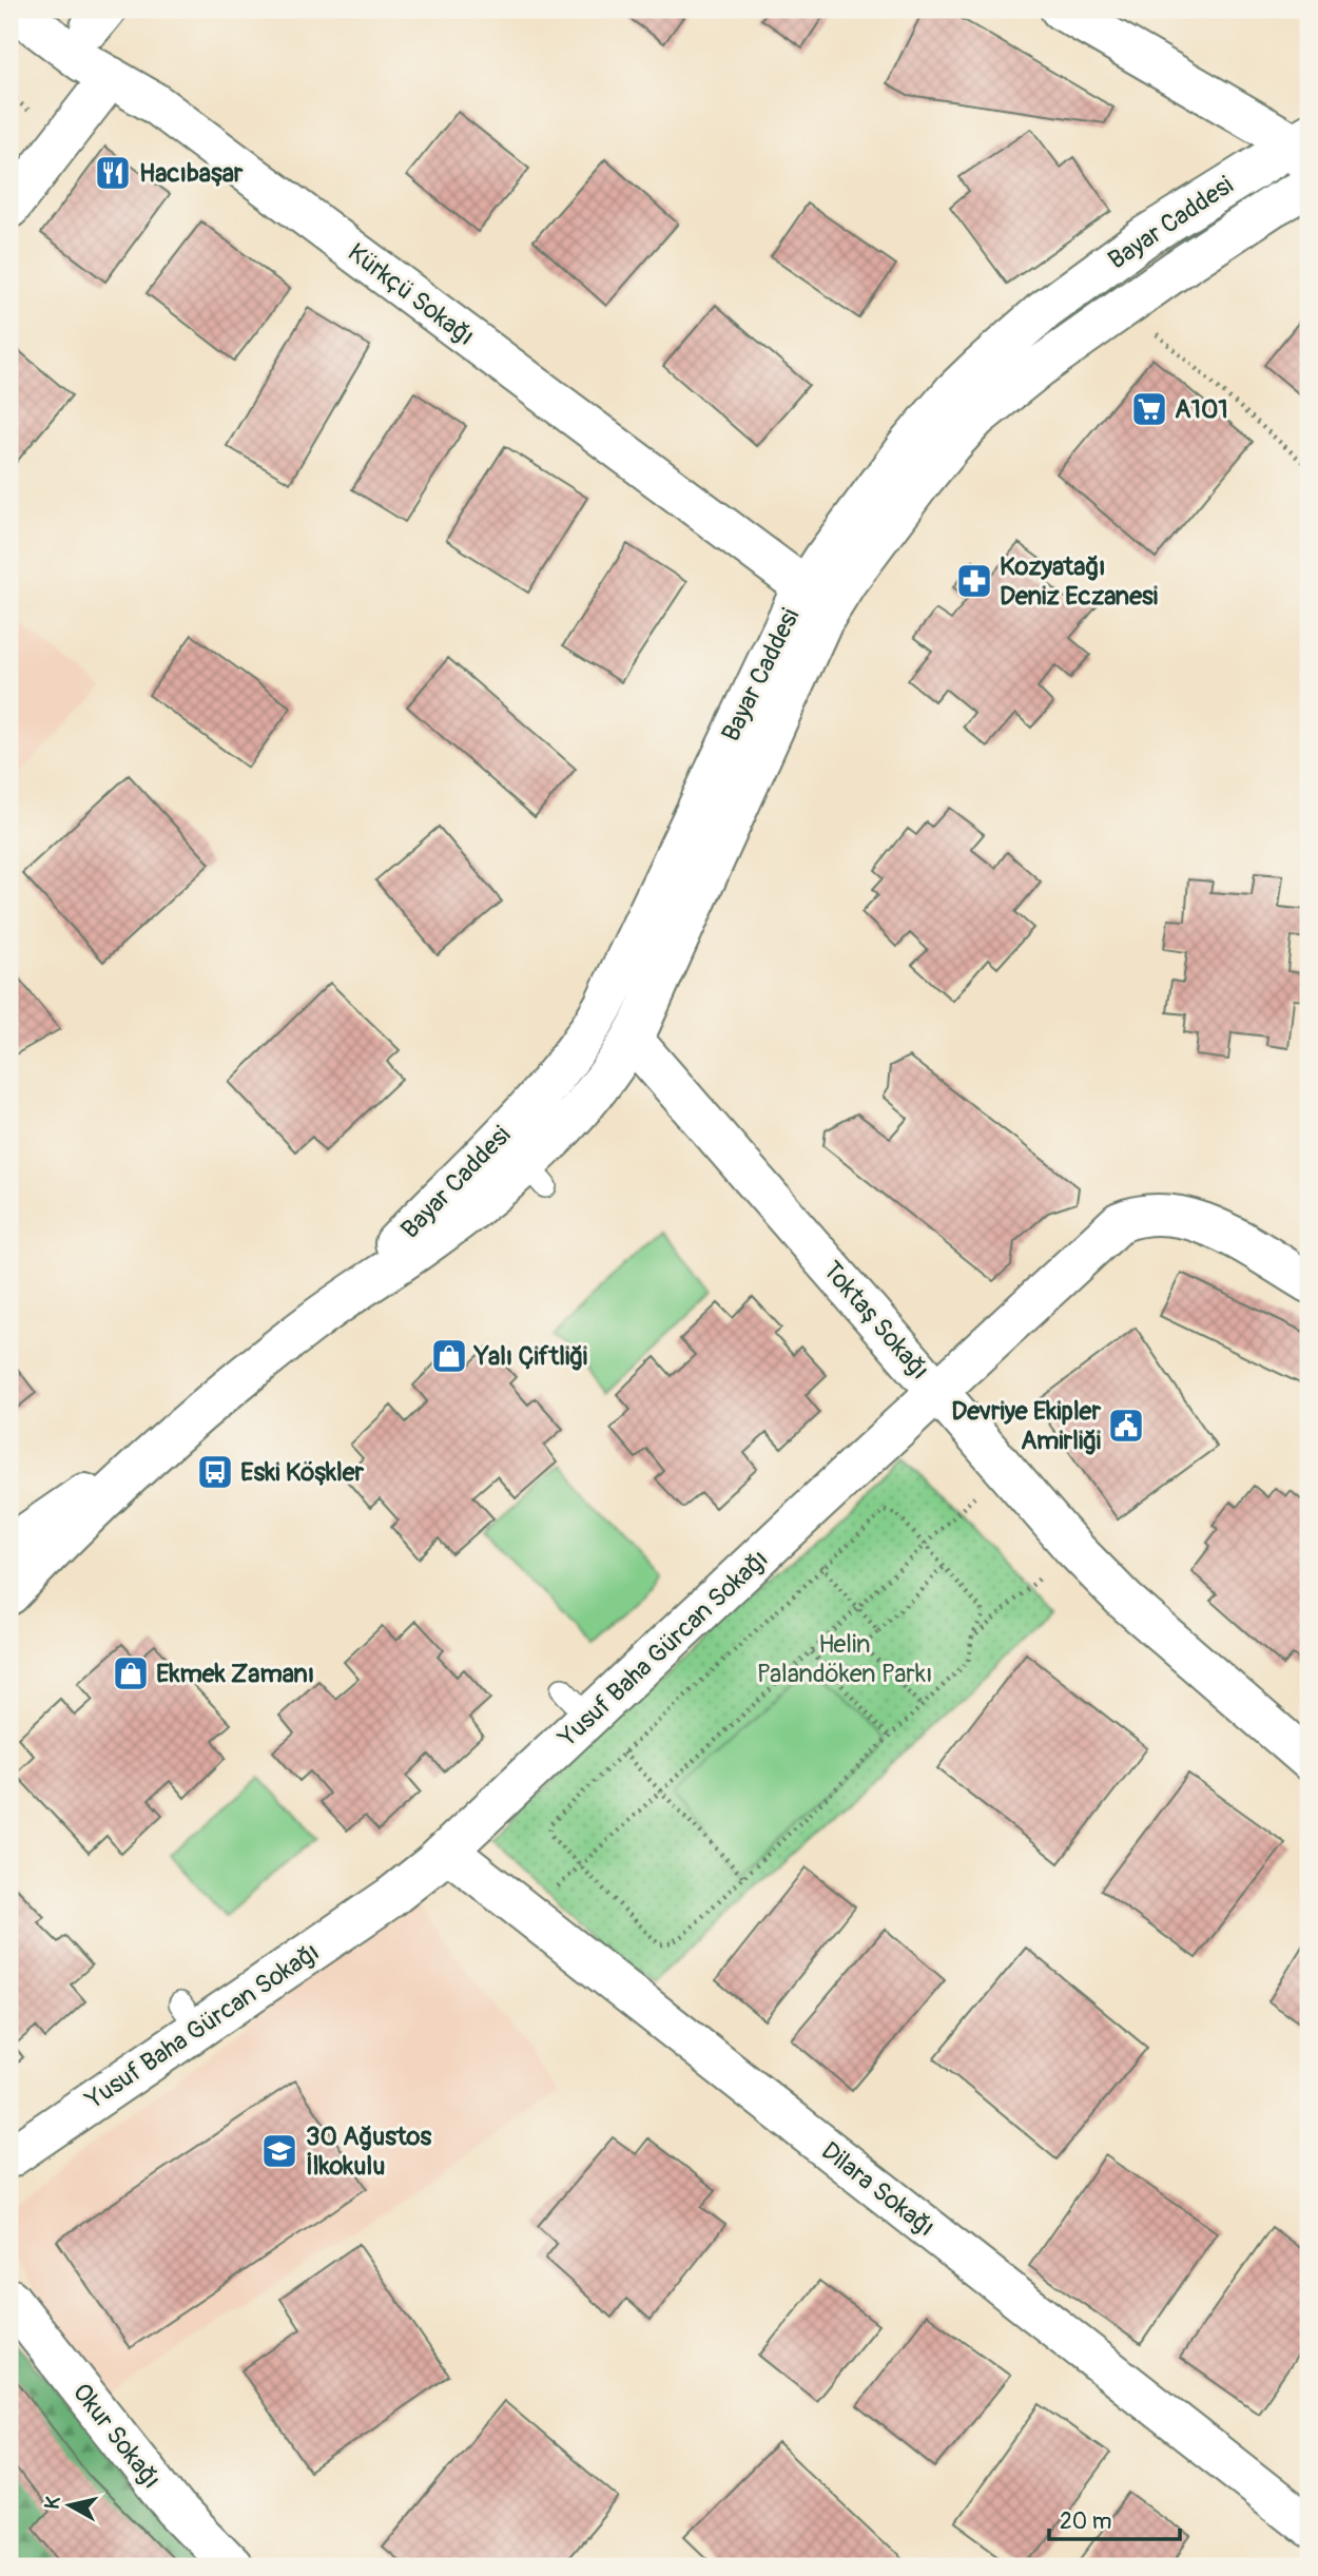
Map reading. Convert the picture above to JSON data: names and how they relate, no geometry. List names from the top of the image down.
{
  "streets": {
    "street": [
      "Bayar Caddesi",
      "Kürkçü Sokağı",
      "Toktaş Sokağı",
      "Yusuf Baha Gürcan Sokağı",
      "Dilara Sokağı",
      "Okur Sokağı"
    ]
  },
  "crossings": [
    ["Bayar Caddesi", "Kürkçü Sokağı"],
    ["Bayar Caddesi", "Toktaş Sokağı"],
    ["Toktaş Sokağı", "Yusuf Baha Gürcan Sokağı"],
    ["Yusuf Baha Gürcan Sokağı", "Dilara Sokağı"]
  ],
  "parks": ["Helin Palandöken Parkı"],
  "places": {
    "restaurant": ["Hacıbaşar"],
    "supermarket": ["A101"],
    "pharmacy": ["Kozyatağı Deniz Eczanesi"],
    "shop": ["Yalı Çiftliği", "Ekmek Zamanı"],
    "public building": ["Devriye Ekipler Amirliği"],
    "bus stop": ["Eski Köşkler"],
    "school or university": ["30 Ağustos İlkokulu"]
  },
  "scale_bar": "20 m",
  "north": "left"
}
